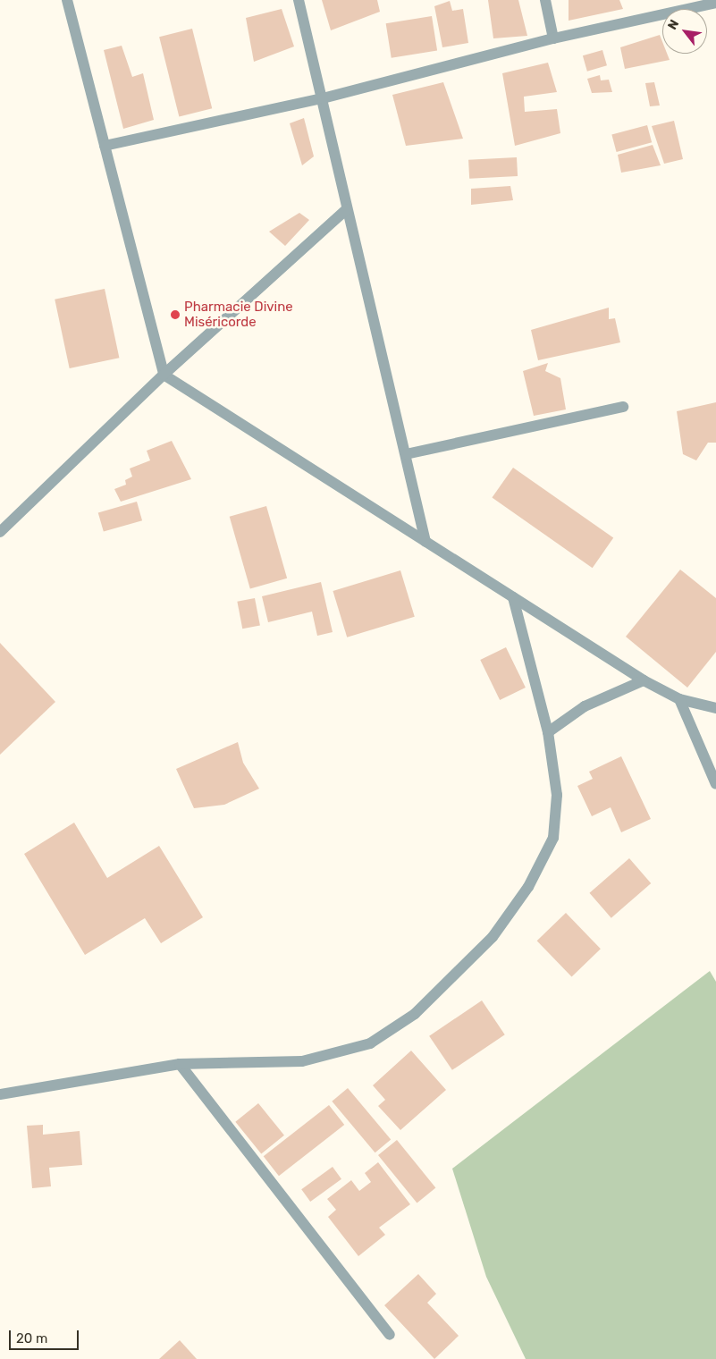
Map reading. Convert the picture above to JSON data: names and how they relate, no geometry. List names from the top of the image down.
{
  "places": ["Pharmacie Divine Miséricorde"],
  "scale_bar": "20 m",
  "north": "top left"
}
